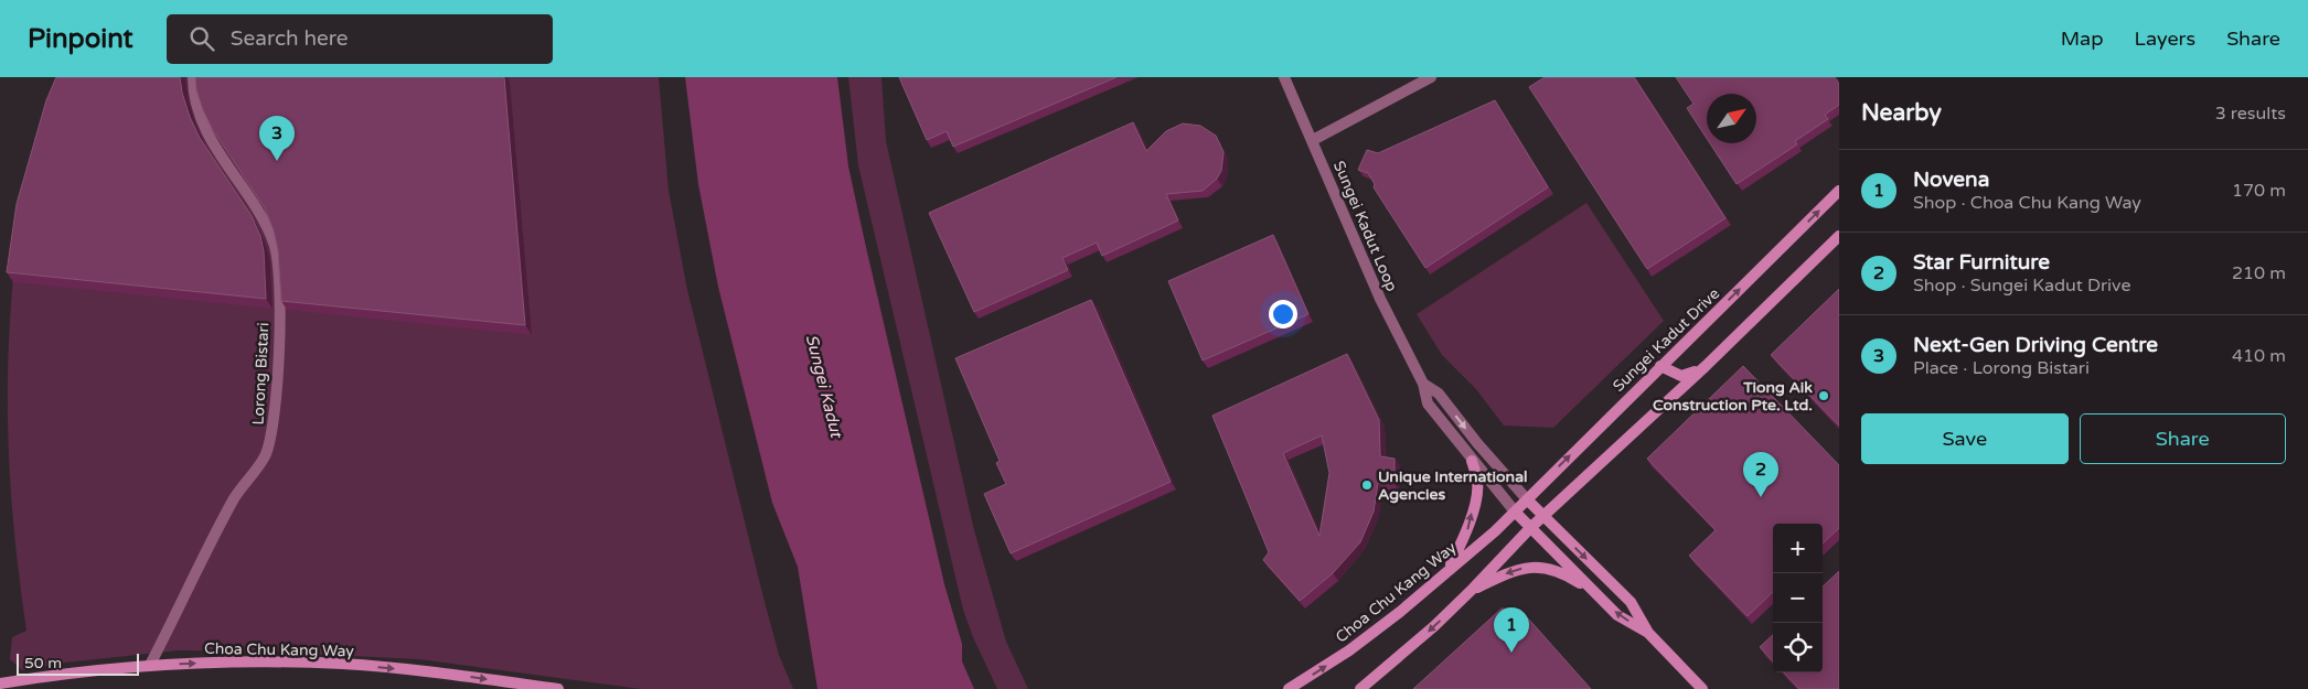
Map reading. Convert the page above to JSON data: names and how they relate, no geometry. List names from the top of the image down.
{
  "streets": {
    "main road": ["Sungei Kadut Drive", "Choa Chu Kang Way"],
    "street": ["Sungei Kadut Loop", "Lorong Bistari"]
  },
  "crossings": [
    ["Sungei Kadut Loop", "Sungei Kadut Drive"],
    ["Sungei Kadut Loop", "Choa Chu Kang Way"],
    ["Sungei Kadut Drive", "Choa Chu Kang Way"],
    ["Lorong Bistari", "Choa Chu Kang Way"]
  ],
  "one_way": ["Choa Chu Kang Way"],
  "water": ["Sungei Kadut"],
  "places": ["Tiong Aik Construction Pte. Ltd.", "Unique International Agencies"],
  "scale_bar": "50 m",
  "north": "top right",
  "page": {
    "header": "Pinpoint",
    "search": "Search here",
    "nav": ["Map", "Layers", "Share"],
    "heading": ["Nearby", "3 results"],
    "pins": ["3", "2", "1"],
    "list": [
      {
        "mark": "1",
        "name": "Novena",
        "note": "Shop · Choa Chu Kang Way",
        "value": "170 m"
      },
      {
        "mark": "2",
        "name": "Star Furniture",
        "note": "Shop · Sungei Kadut Drive",
        "value": "210 m"
      },
      {
        "mark": "3",
        "name": "Next-Gen Driving Centre",
        "note": "Place · Lorong Bistari",
        "value": "410 m"
      }
    ],
    "buttons": ["Save", "Share"],
    "map_buttons": ["+", "−"],
    "scale": "50 m"
  }
}
